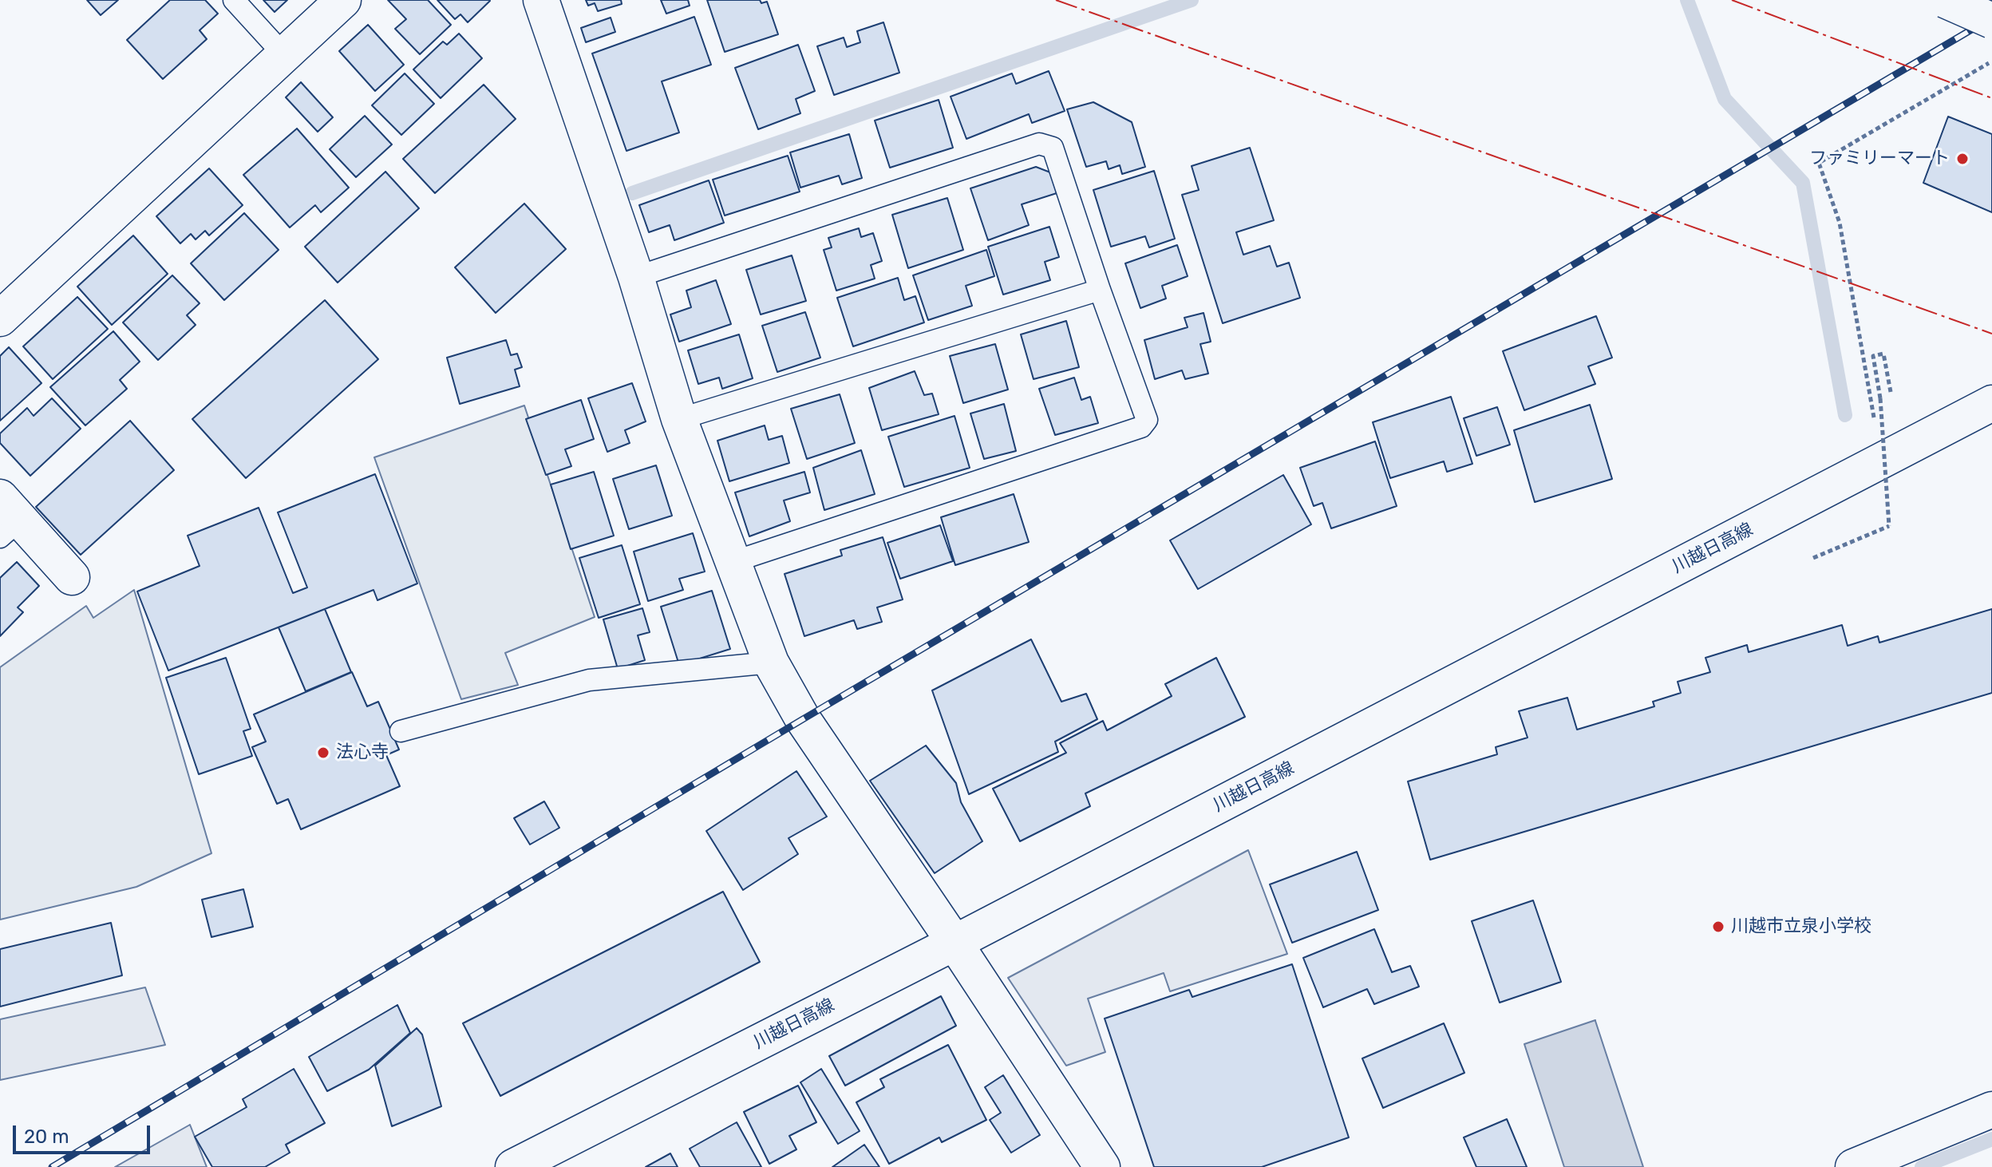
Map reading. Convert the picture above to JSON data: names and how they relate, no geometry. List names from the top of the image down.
{
  "streets": {
    "street": ["川越日高線"]
  },
  "places": ["ファミリーマート", "法心寺", "川越市立泉小学校"],
  "scale_bar": "20 m"
}
